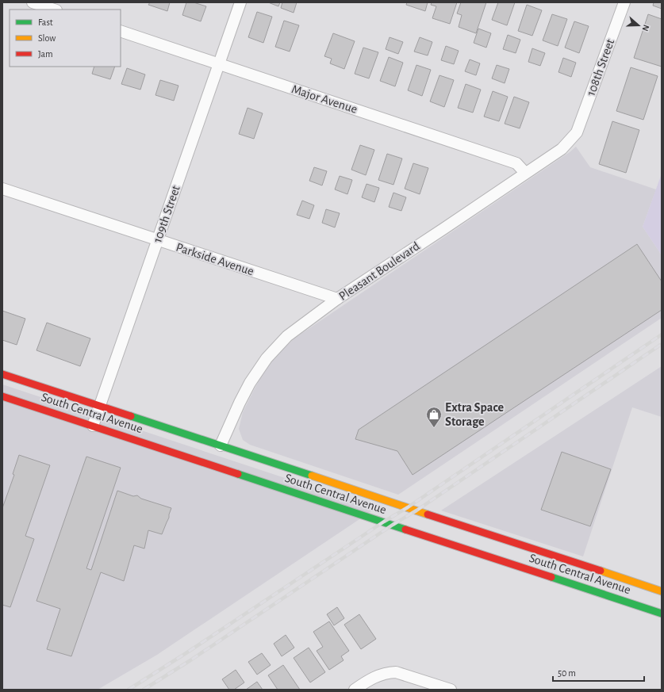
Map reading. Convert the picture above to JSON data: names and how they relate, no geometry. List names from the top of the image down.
{
  "streets": {
    "street": [
      "108th Street",
      "Major Avenue",
      "109th Street",
      "Parkside Avenue",
      "Pleasant Boulevard",
      "South Central Avenue"
    ]
  },
  "crossings": [
    ["108th Street", "Pleasant Boulevard"],
    ["Major Avenue", "109th Street"],
    ["Major Avenue", "Pleasant Boulevard"],
    ["109th Street", "Parkside Avenue"],
    ["109th Street", "South Central Avenue"],
    ["Parkside Avenue", "Pleasant Boulevard"],
    ["Pleasant Boulevard", "South Central Avenue"]
  ],
  "places": {
    "shop": ["Extra Space Storage"]
  },
  "legend": ["Fast", "Slow", "Jam"],
  "scale_bar": "50 m",
  "north": "right"
}
